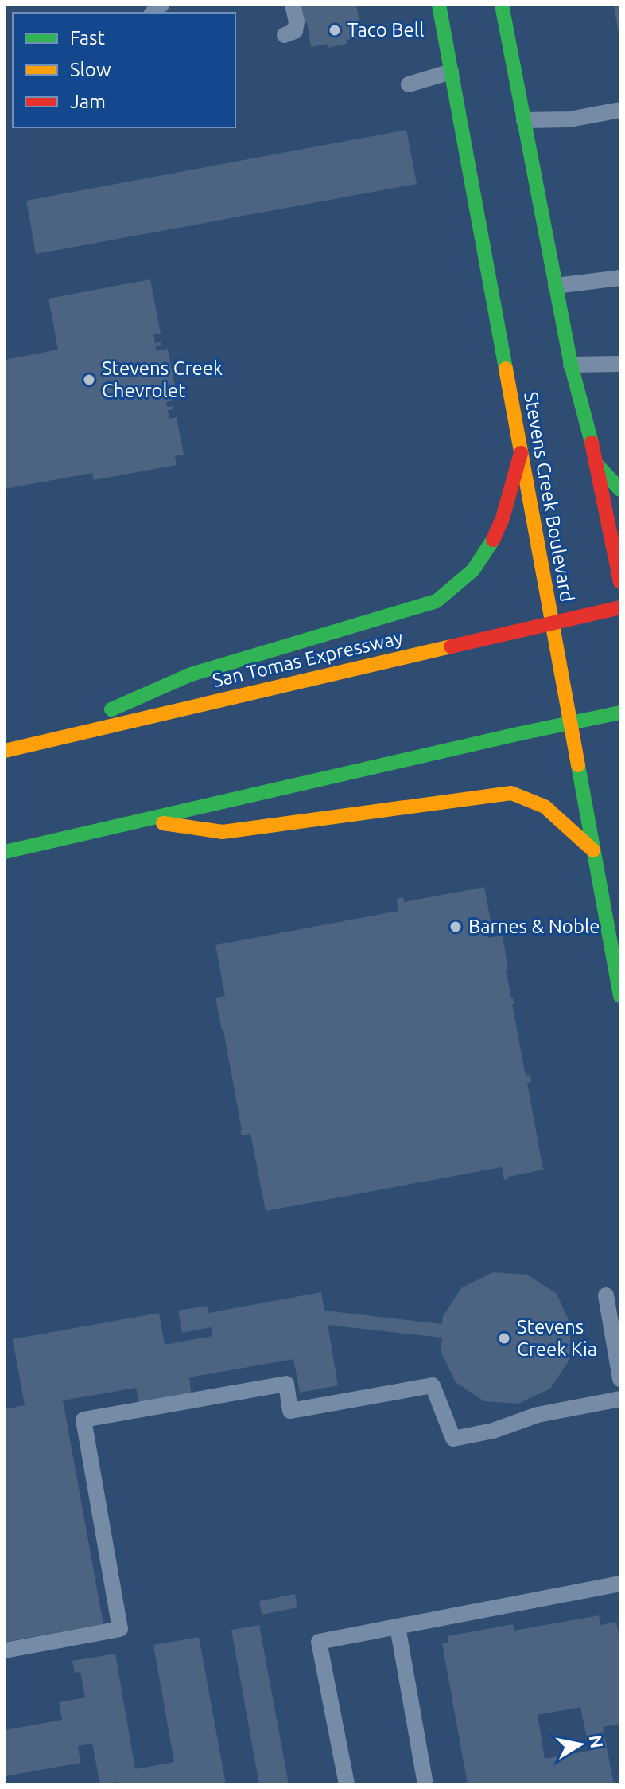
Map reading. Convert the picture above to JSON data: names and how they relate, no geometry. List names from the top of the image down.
{
  "streets": {
    "main road": ["Stevens Creek Boulevard", "San Tomas Expressway"]
  },
  "crossings": [
    ["Stevens Creek Boulevard", "San Tomas Expressway"]
  ],
  "places": [
    "Taco Bell",
    "Stevens Creek Chevrolet",
    "Barnes & Noble",
    "Stevens Creek Kia"
  ],
  "legend": ["Fast", "Slow", "Jam"],
  "north": "right"
}
